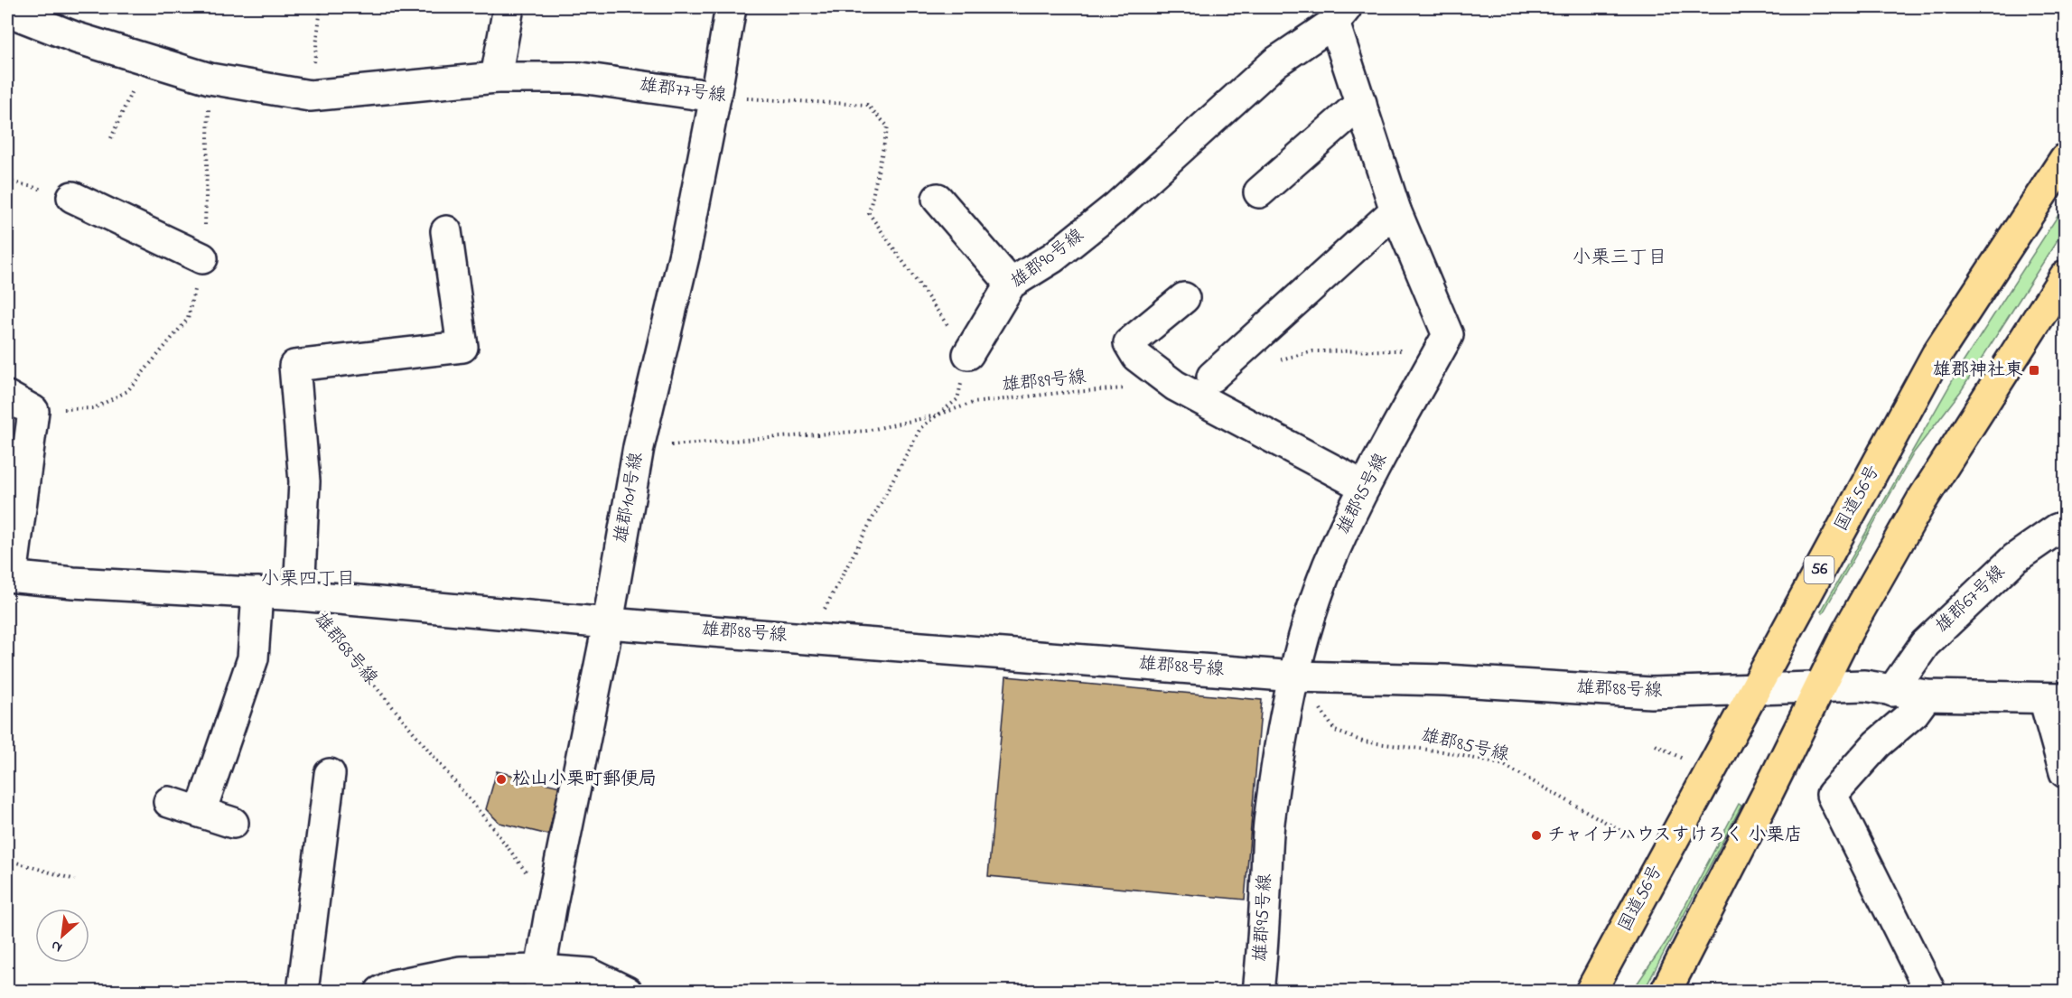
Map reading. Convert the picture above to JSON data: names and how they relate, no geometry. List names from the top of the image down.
{
  "streets": {
    "highway": ["国道56号", "56"],
    "street": [
      "雄郡77号線",
      "雄郡90号線",
      "雄郡95号線",
      "雄郡101号線",
      "雄郡67号線",
      "雄郡88号線"
    ],
    "path": ["雄郡89号線", "雄郡68号線", "雄郡85号線"]
  },
  "crossings": [
    ["雄郡77号線", "雄郡90号線"],
    ["雄郡77号線", "雄郡101号線"],
    ["雄郡89号線", "雄郡101号線"],
    ["雄郡95号線", "雄郡88号線"],
    ["雄郡95号線", "雄郡85号線"],
    ["雄郡101号線", "雄郡88号線"],
    ["雄郡101号線", "雄郡68号線"],
    ["国道56号", "雄郡88号線"],
    ["雄郡67号線", "雄郡88号線"],
    ["雄郡88号線", "雄郡68号線"],
    ["雄郡88号線", "雄郡85号線"]
  ],
  "districts": ["小栗三丁目", "小栗四丁目"],
  "places": {
    "transit": ["雄郡神社東"],
    "other": ["松山小栗町郵便局", "チャイナハウスすけろく 小栗店"]
  },
  "north": "bottom left"
}
